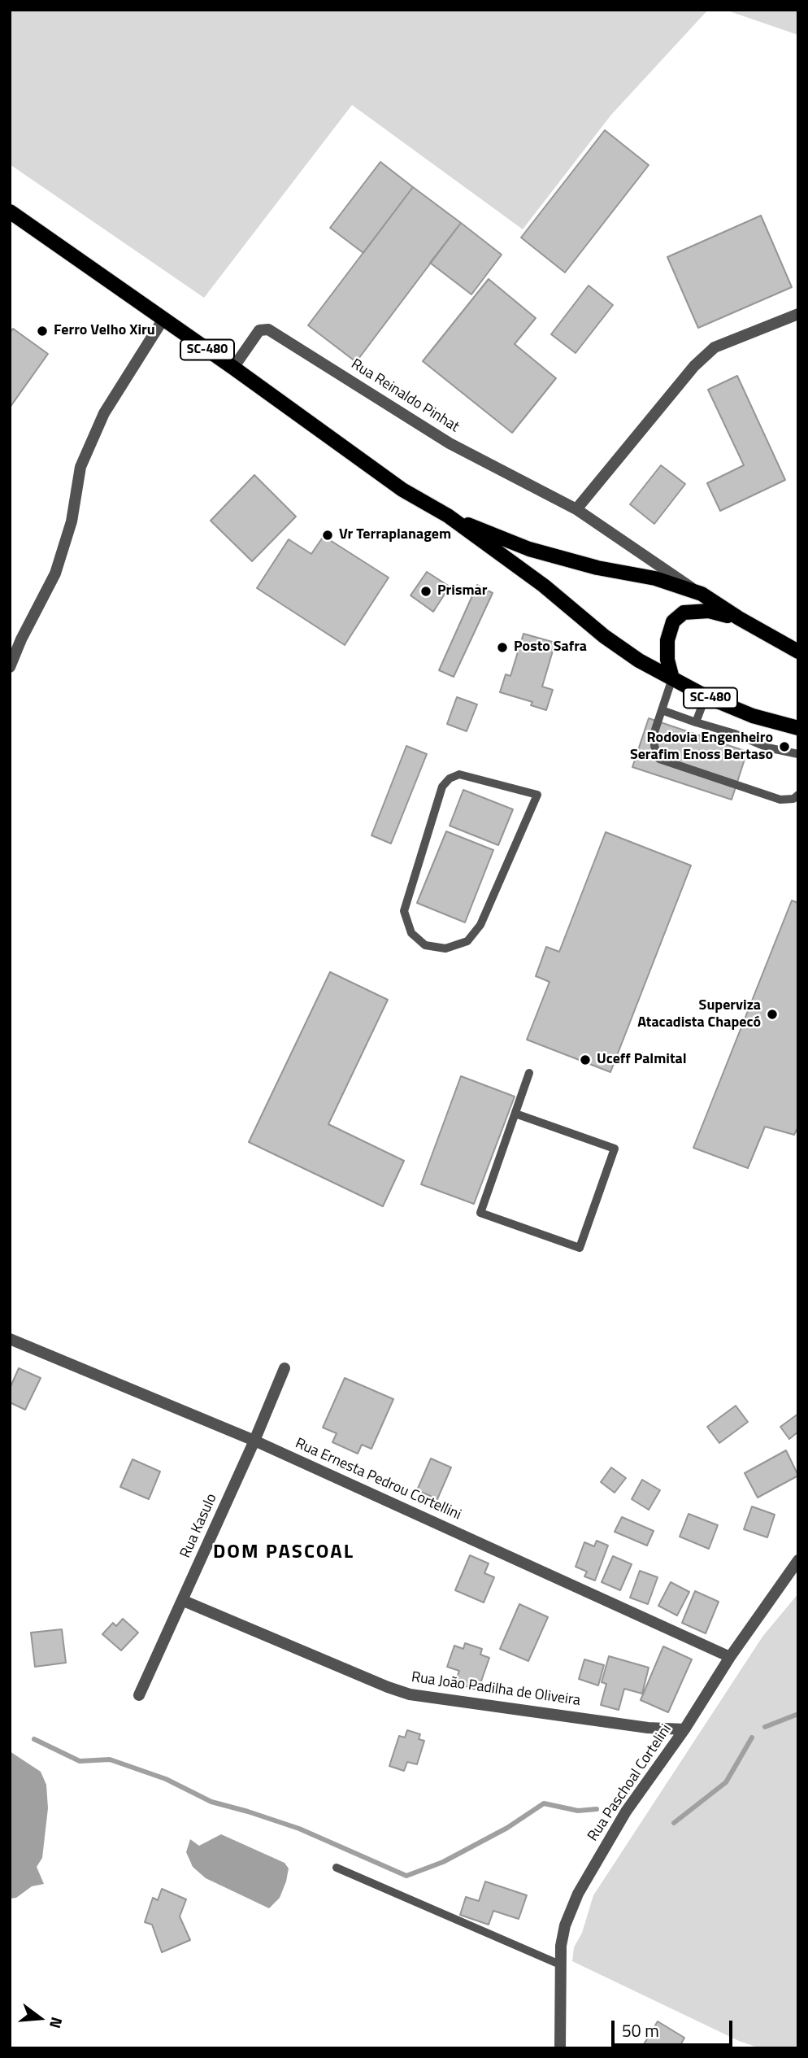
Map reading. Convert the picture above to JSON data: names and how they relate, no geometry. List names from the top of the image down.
{
  "streets": {
    "main road": ["SC-480"],
    "street": [
      "Rua Reinaldo Pinhat",
      "Rua Ernesta Pedrou Cortellini",
      "Rua Kasulo",
      "Rua João Padilha de Oliveira",
      "Rua Paschoal Cortelini"
    ]
  },
  "crossings": [
    ["SC-480", "Rua Reinaldo Pinhat"],
    ["Rua Ernesta Pedrou Cortellini", "Rua Kasulo"],
    ["Rua Ernesta Pedrou Cortellini", "Rua Paschoal Cortelini"],
    ["Rua Kasulo", "Rua João Padilha de Oliveira"],
    ["Rua João Padilha de Oliveira", "Rua Paschoal Cortelini"]
  ],
  "districts": ["DOM PASCOAL"],
  "places": [
    "Ferro Velho Xiru",
    "Vr Terraplanagem",
    "Prismar",
    "Posto Safra",
    "Rodovia Engenheiro Serafim Enoss Bertaso",
    "Superviza Atacadista Chapecó",
    "Uceff Palmital"
  ],
  "scale_bar": "50 m",
  "north": "right"
}
